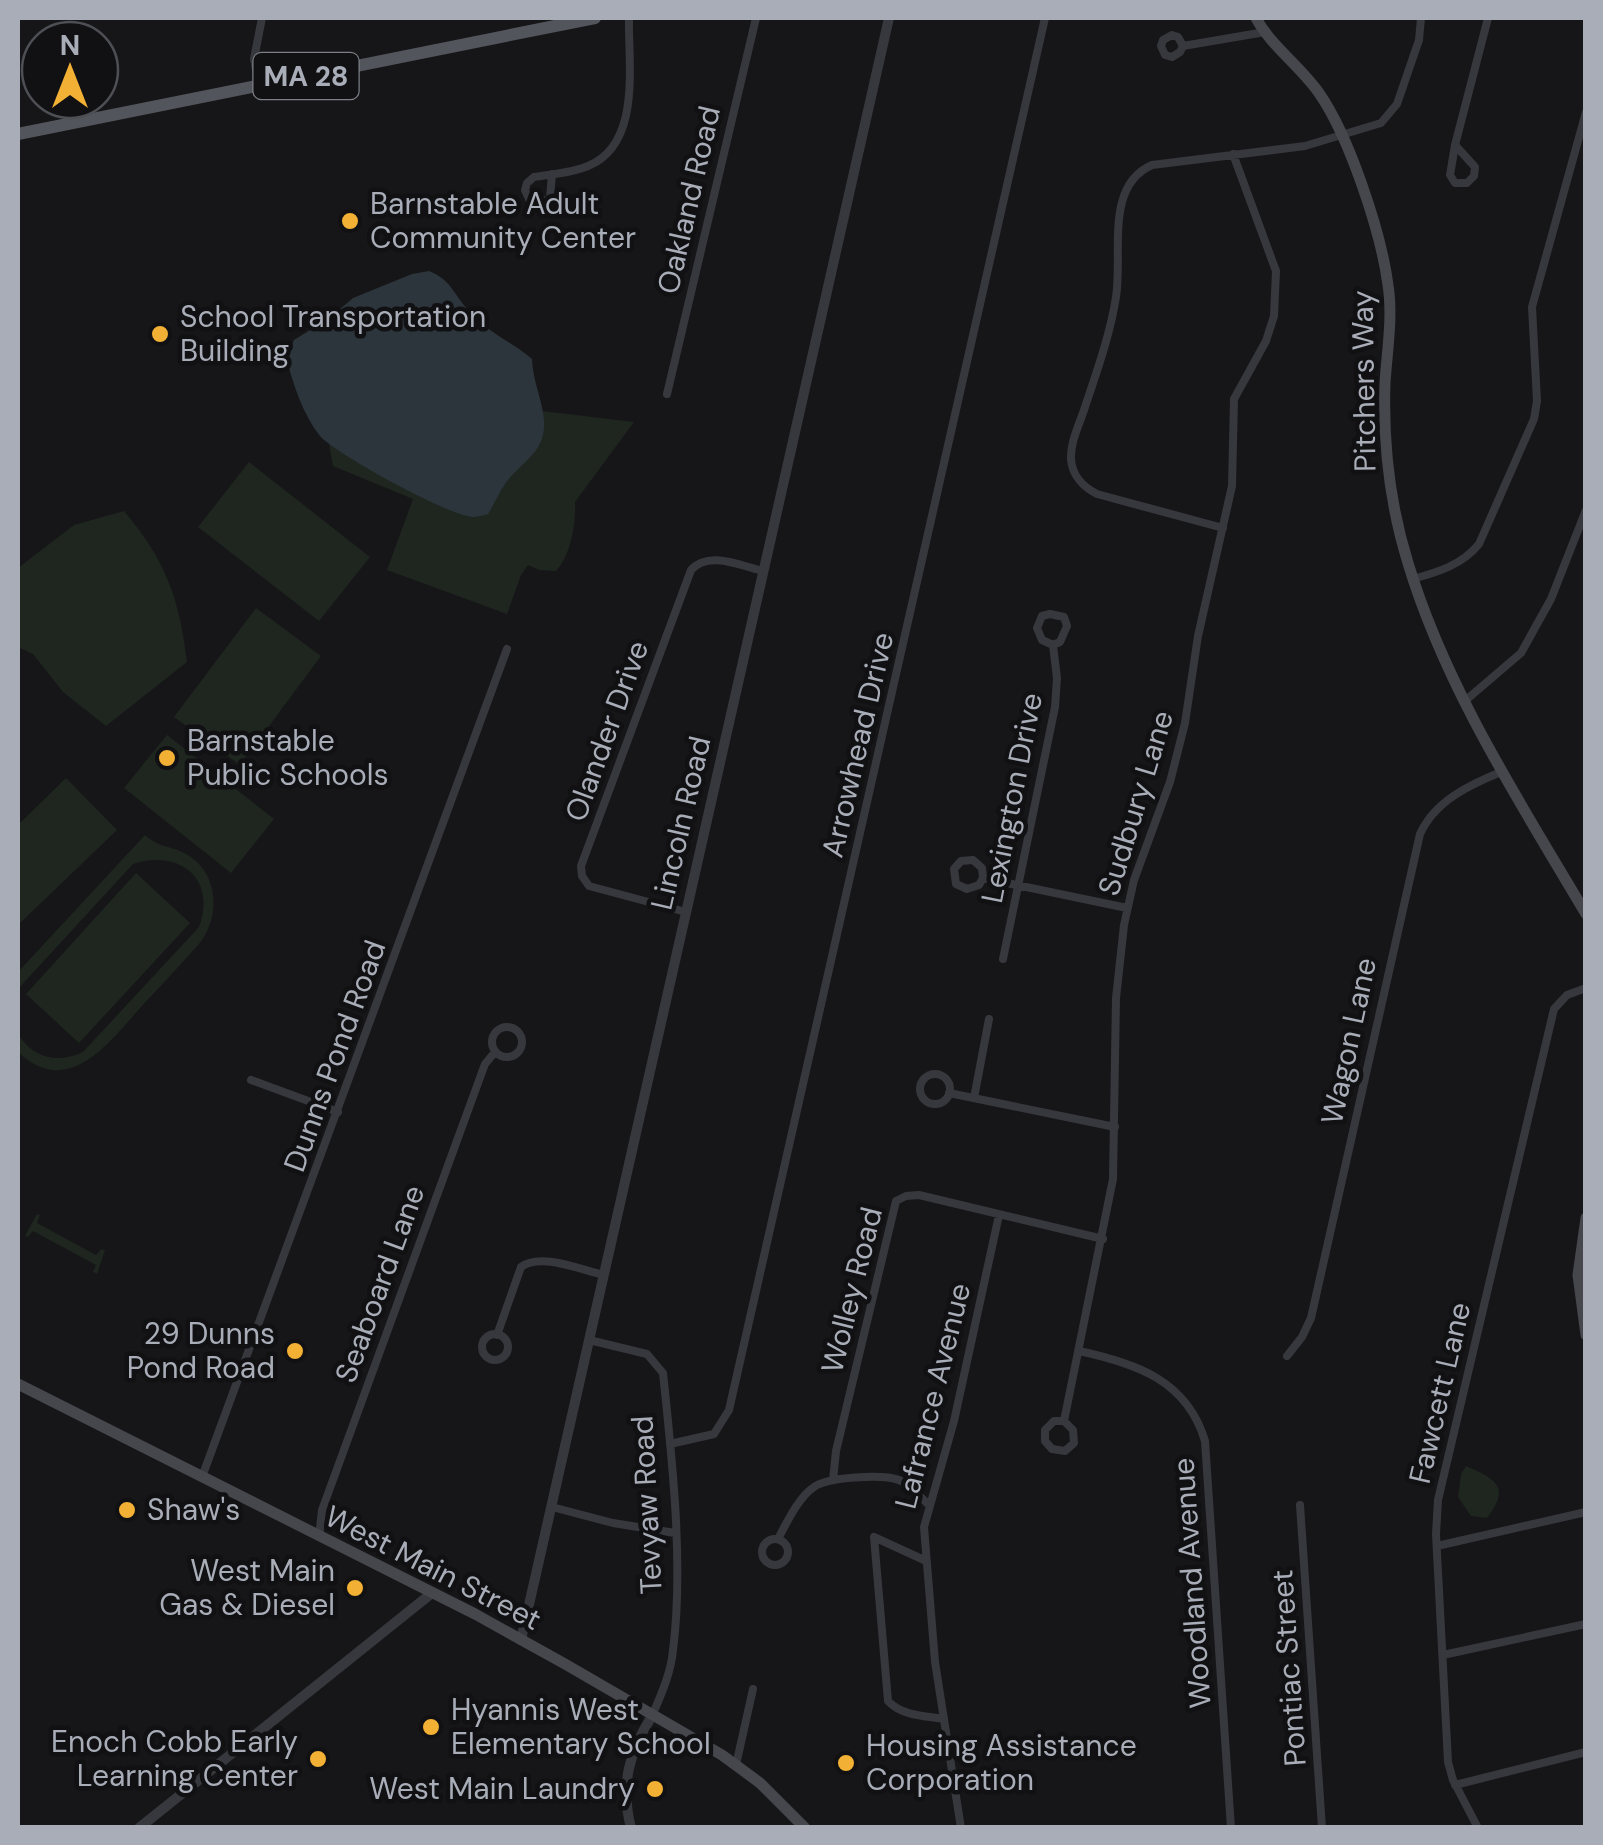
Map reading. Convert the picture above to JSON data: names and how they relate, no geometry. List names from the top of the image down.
{
  "streets": {
    "main road": ["MA 28", "Pitchers Way", "West Main Street"],
    "street": [
      "Oakland Road",
      "Olander Drive",
      "Arrowhead Drive",
      "Lexington Drive",
      "Sudbury Lane",
      "Lincoln Road",
      "Wagon Lane",
      "Dunns Pond Road",
      "Seaboard Lane",
      "Wolley Road",
      "Fawcett Lane",
      "Lafrance Avenue",
      "Tevyaw Road",
      "Woodland Avenue",
      "Pontiac Street"
    ]
  },
  "crossings": [
    ["Pitchers Way", "Wagon Lane"],
    ["Olander Drive", "Lincoln Road"],
    ["Arrowhead Drive", "Tevyaw Road"],
    ["Sudbury Lane", "Wolley Road"],
    ["Sudbury Lane", "Woodland Avenue"],
    ["Lincoln Road", "Tevyaw Road"],
    ["Lincoln Road", "West Main Street"],
    ["Dunns Pond Road", "West Main Street"],
    ["Seaboard Lane", "West Main Street"],
    ["Wolley Road", "Lafrance Avenue"],
    ["Tevyaw Road", "West Main Street"]
  ],
  "places": [
    "Barnstable Adult Community Center",
    "School Transportation Building",
    "Barnstable Public Schools",
    "29 Dunns Pond Road",
    "Shaw's",
    "West Main Gas & Diesel",
    "Hyannis West Elementary School",
    "Enoch Cobb Early Learning Center",
    "Housing Assistance Corporation",
    "West Main Laundry"
  ],
  "north": "top"
}
